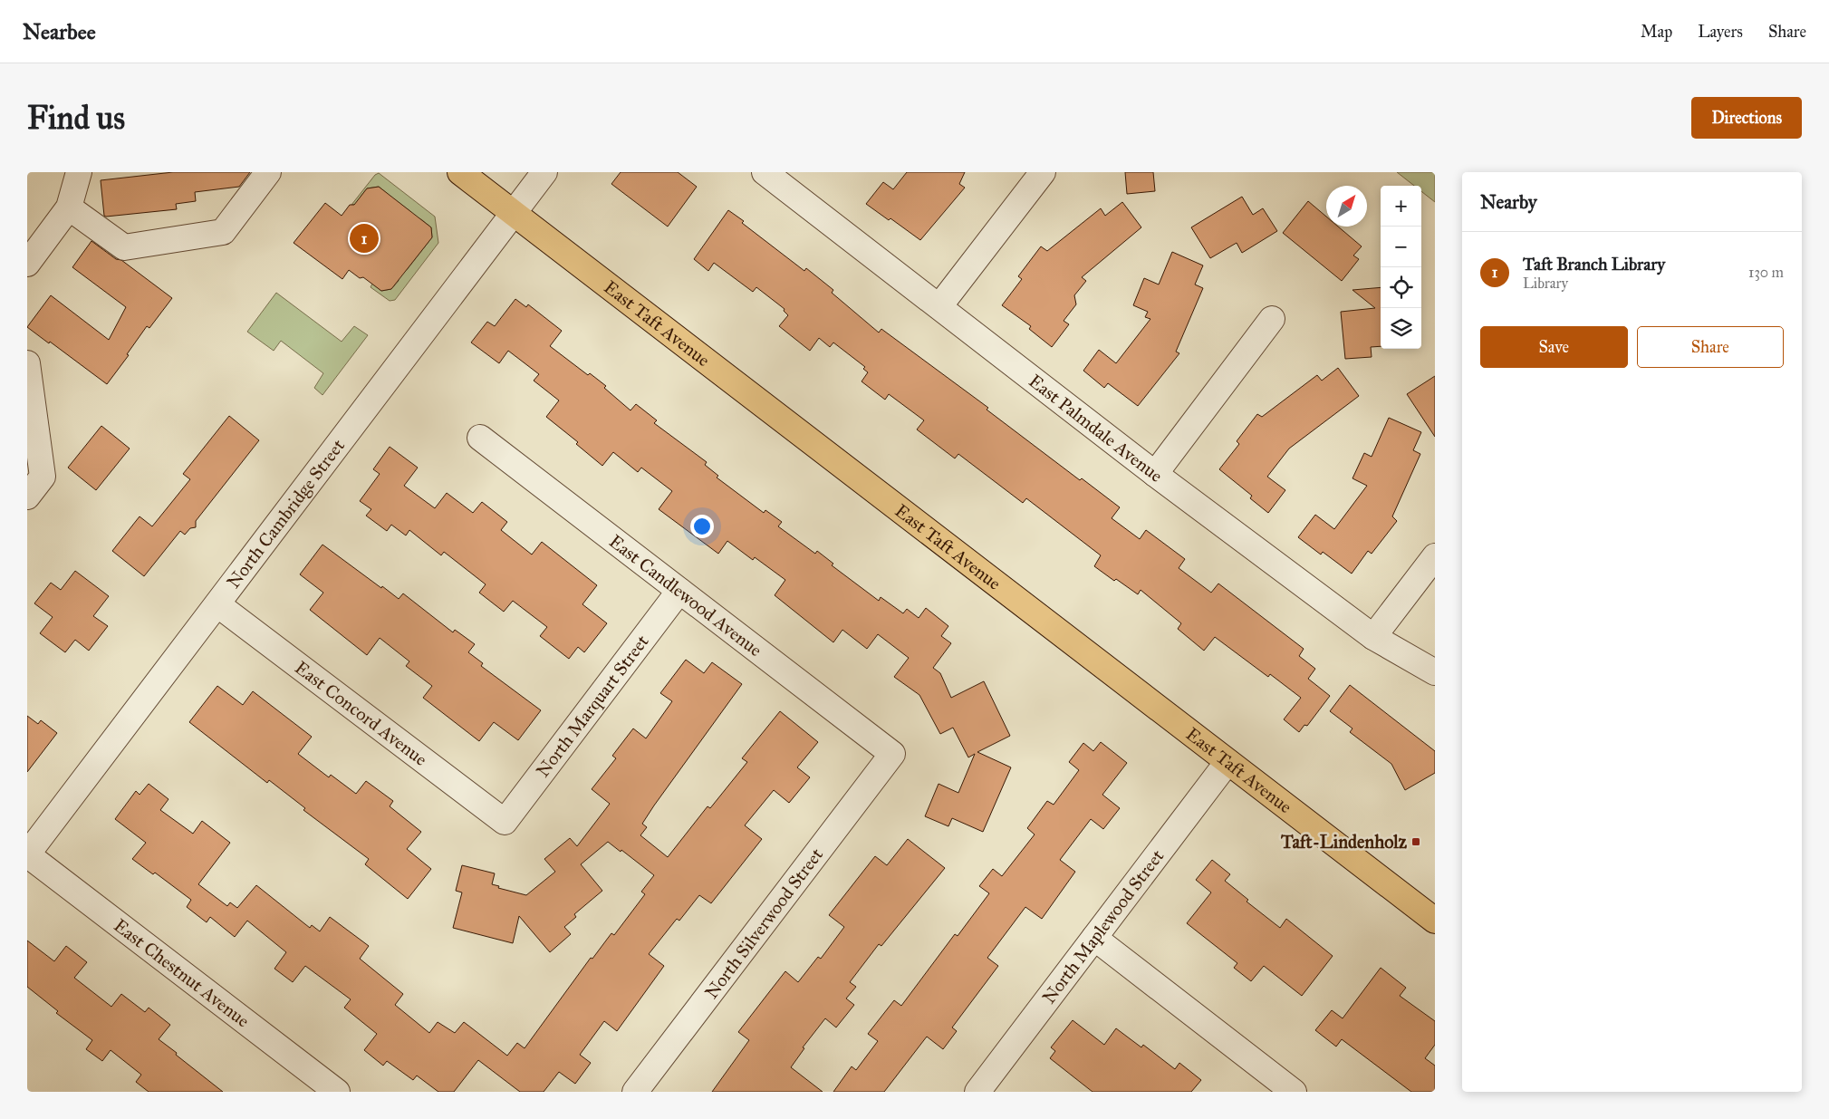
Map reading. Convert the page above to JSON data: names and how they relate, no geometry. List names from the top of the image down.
{
  "streets": {
    "main road": ["East Taft Avenue"],
    "street": [
      "East Palmdale Avenue",
      "North Cambridge Street",
      "East Candlewood Avenue",
      "North Marquart Street",
      "East Concord Avenue",
      "North Silverwood Street",
      "North Maplewood Street",
      "East Chestnut Avenue"
    ]
  },
  "crossings": [
    ["East Taft Avenue", "North Cambridge Street"],
    ["East Taft Avenue", "North Maplewood Street"],
    ["North Cambridge Street", "East Concord Avenue"],
    ["North Cambridge Street", "East Chestnut Avenue"],
    ["East Candlewood Avenue", "North Marquart Street"],
    ["East Candlewood Avenue", "North Silverwood Street"],
    ["North Marquart Street", "East Concord Avenue"]
  ],
  "places": {
    "transit": ["Taft-Lindenholz"]
  },
  "north": "top right",
  "page": {
    "header": "Nearbee",
    "nav": ["Map", "Layers", "Share"],
    "buttons": [
      "Directions",
      ["Save", "Share"]
    ],
    "title": "Find us",
    "heading": "Nearby",
    "map_buttons": ["+", "−"],
    "pins": "1",
    "list": [
      {
        "mark": "1",
        "name": "Taft Branch Library",
        "note": "Library",
        "value": "130 m"
      }
    ]
  }
}
